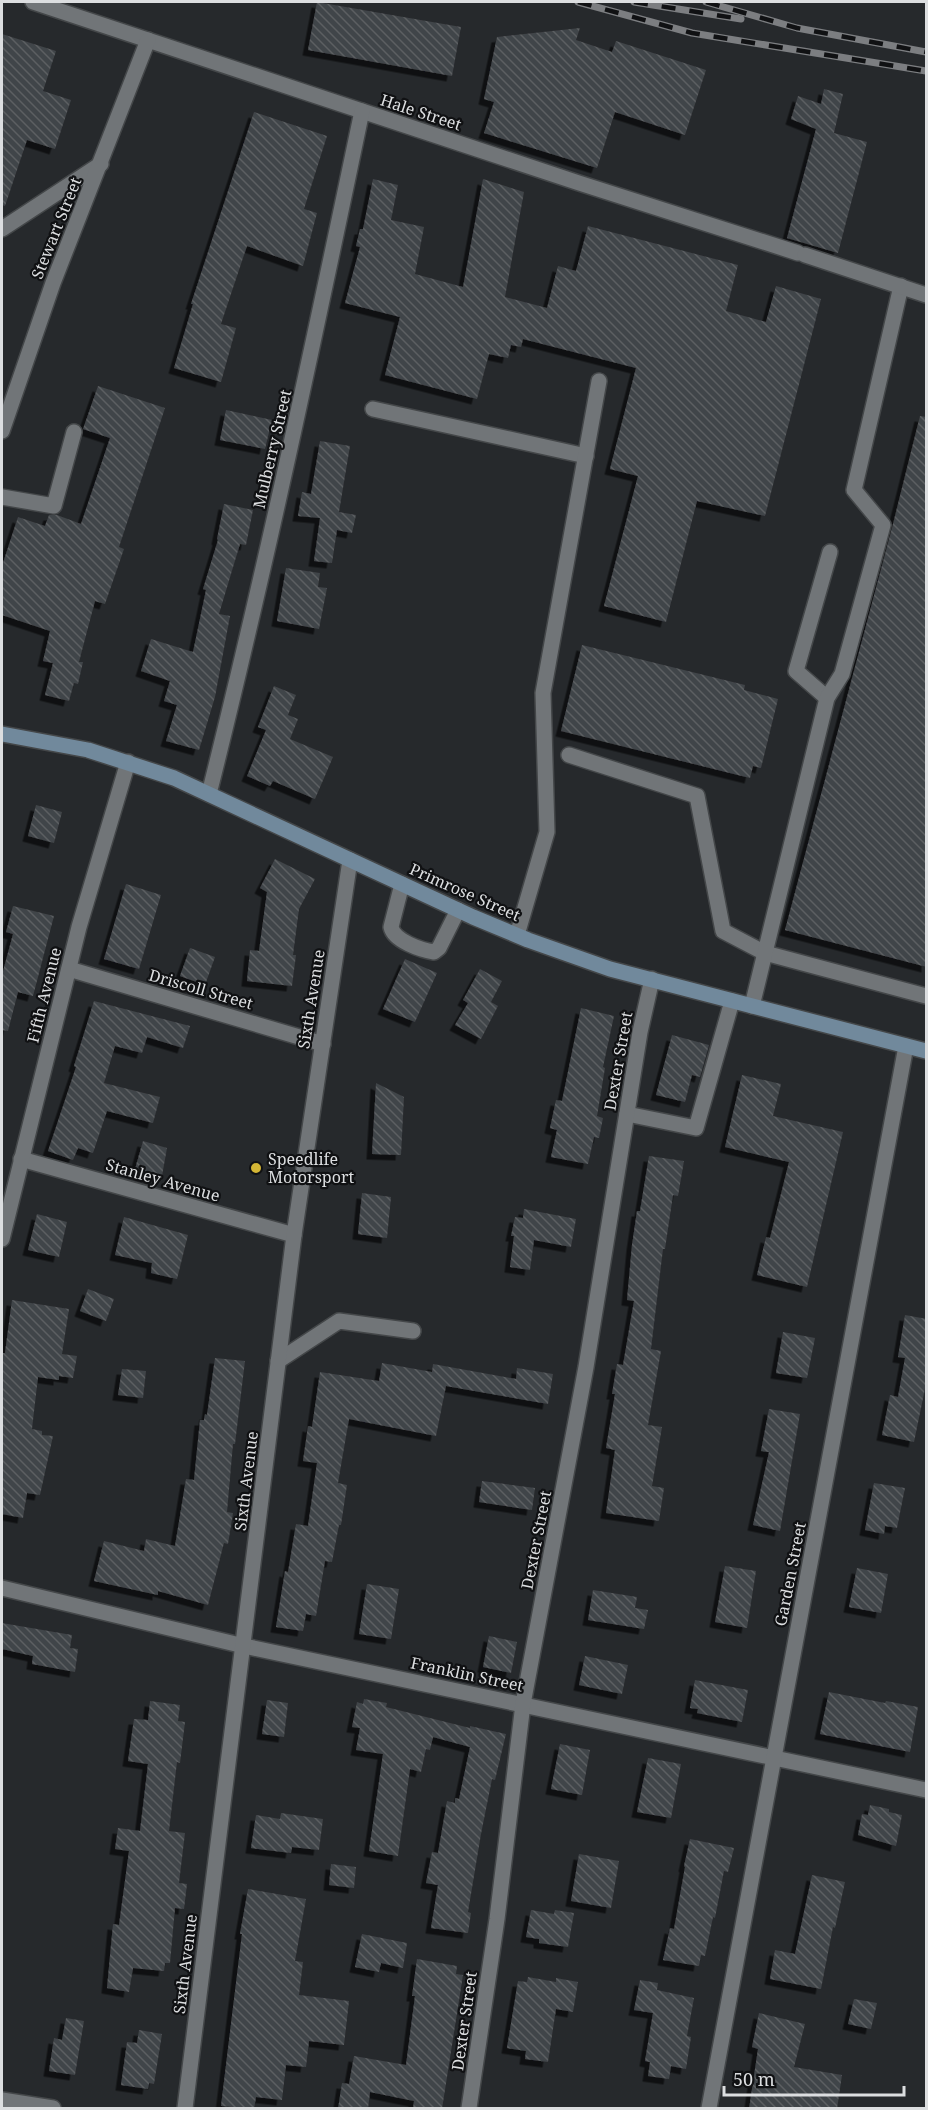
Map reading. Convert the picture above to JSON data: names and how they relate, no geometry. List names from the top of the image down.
{
  "streets": {
    "main road": ["Primrose Street"],
    "street": [
      "Hale Street",
      "Stewart Street",
      "Mulberry Street",
      "Driscoll Street",
      "Fifth Avenue",
      "Sixth Avenue",
      "Dexter Street",
      "Stanley Avenue",
      "Garden Street",
      "Franklin Street"
    ]
  },
  "crossings": [
    ["Hale Street", "Stewart Street"],
    ["Hale Street", "Mulberry Street"],
    ["Mulberry Street", "Primrose Street"],
    ["Primrose Street", "Fifth Avenue"],
    ["Primrose Street", "Sixth Avenue"],
    ["Primrose Street", "Dexter Street"],
    ["Primrose Street", "Garden Street"],
    ["Driscoll Street", "Fifth Avenue"],
    ["Driscoll Street", "Sixth Avenue"],
    ["Fifth Avenue", "Stanley Avenue"],
    ["Sixth Avenue", "Stanley Avenue"],
    ["Sixth Avenue", "Franklin Street"],
    ["Dexter Street", "Franklin Street"],
    ["Garden Street", "Franklin Street"]
  ],
  "places": ["Speedlife Motorsport"],
  "scale_bar": "50 m"
}
